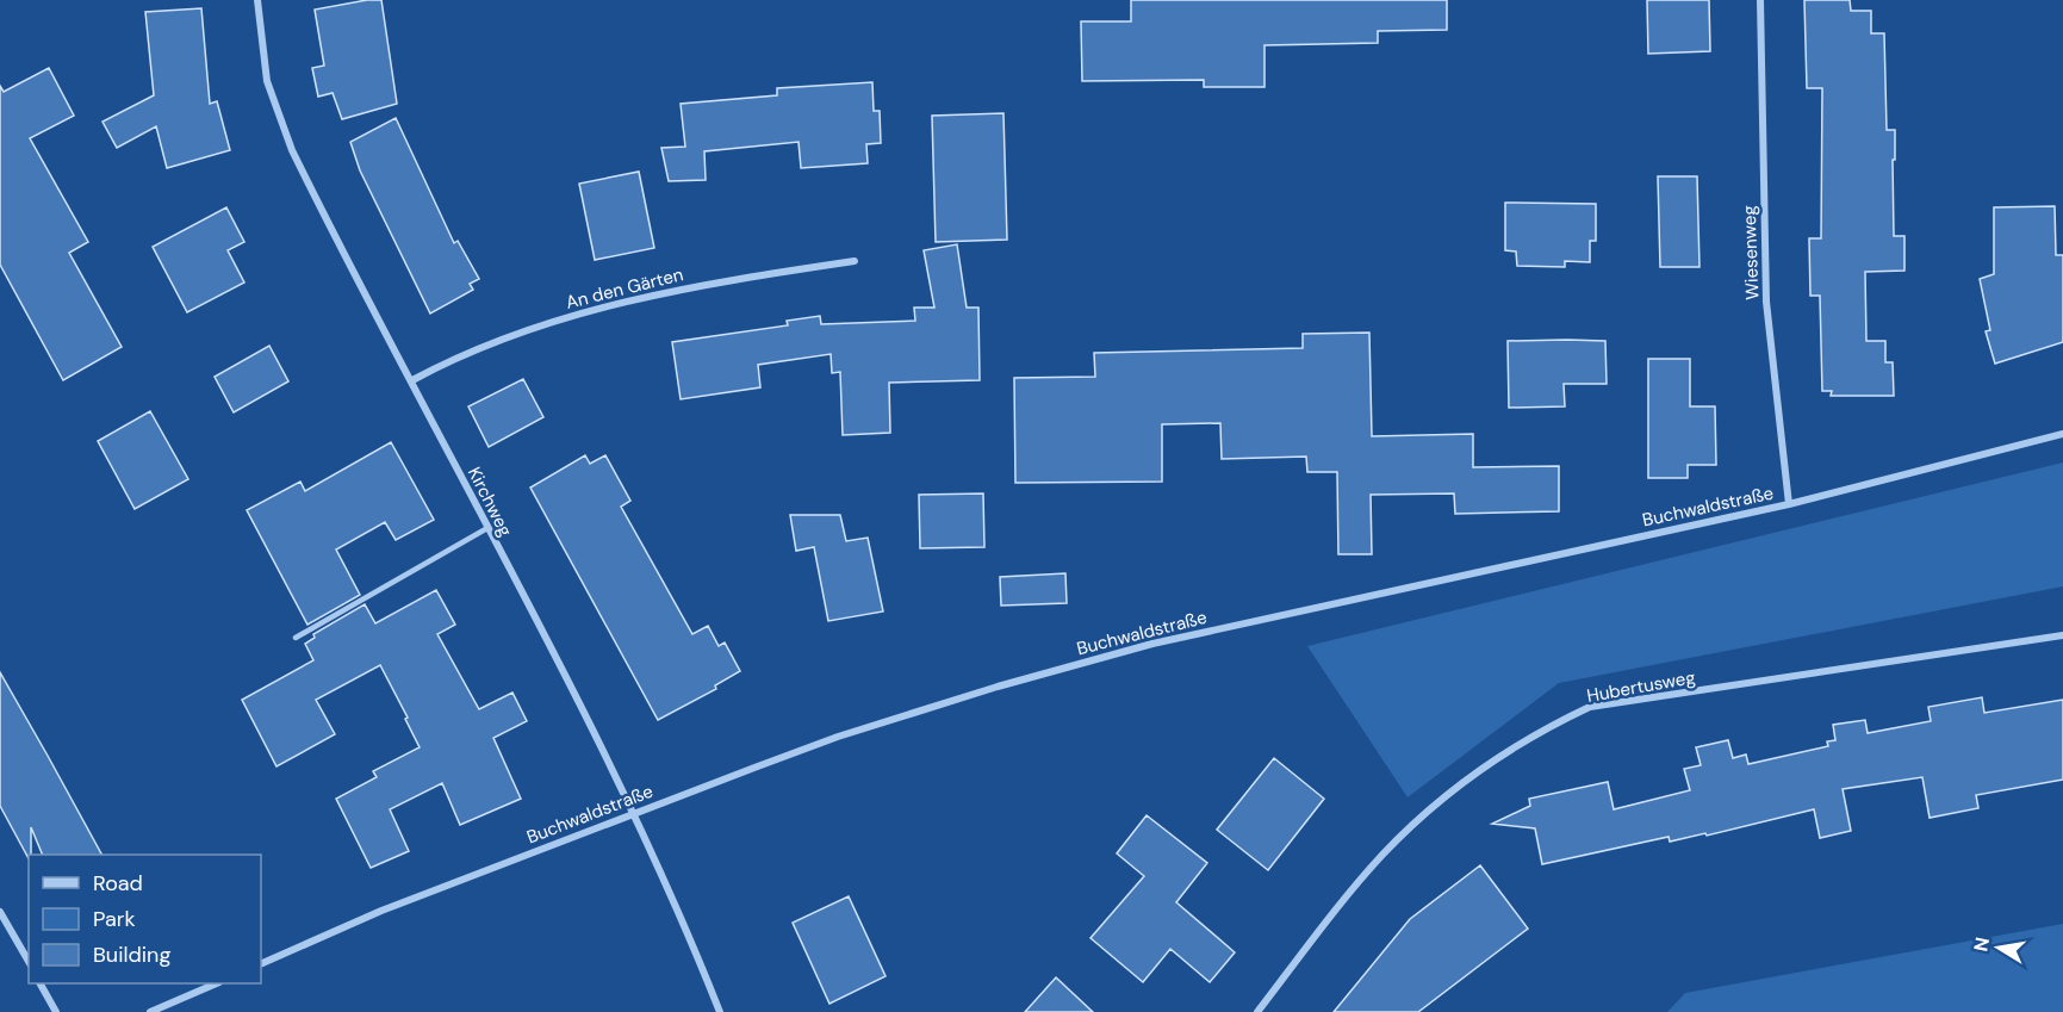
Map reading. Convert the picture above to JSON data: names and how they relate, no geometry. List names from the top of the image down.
{
  "streets": {
    "street": [
      "Wiesenweg",
      "An den Gärten",
      "Kirchweg",
      "Buchwaldstraße",
      "Hubertusweg"
    ]
  },
  "crossings": [
    ["Wiesenweg", "Buchwaldstraße"],
    ["An den Gärten", "Kirchweg"],
    ["Kirchweg", "Buchwaldstraße"]
  ],
  "legend": ["Road", "Park", "Building"],
  "north": "left"
}
